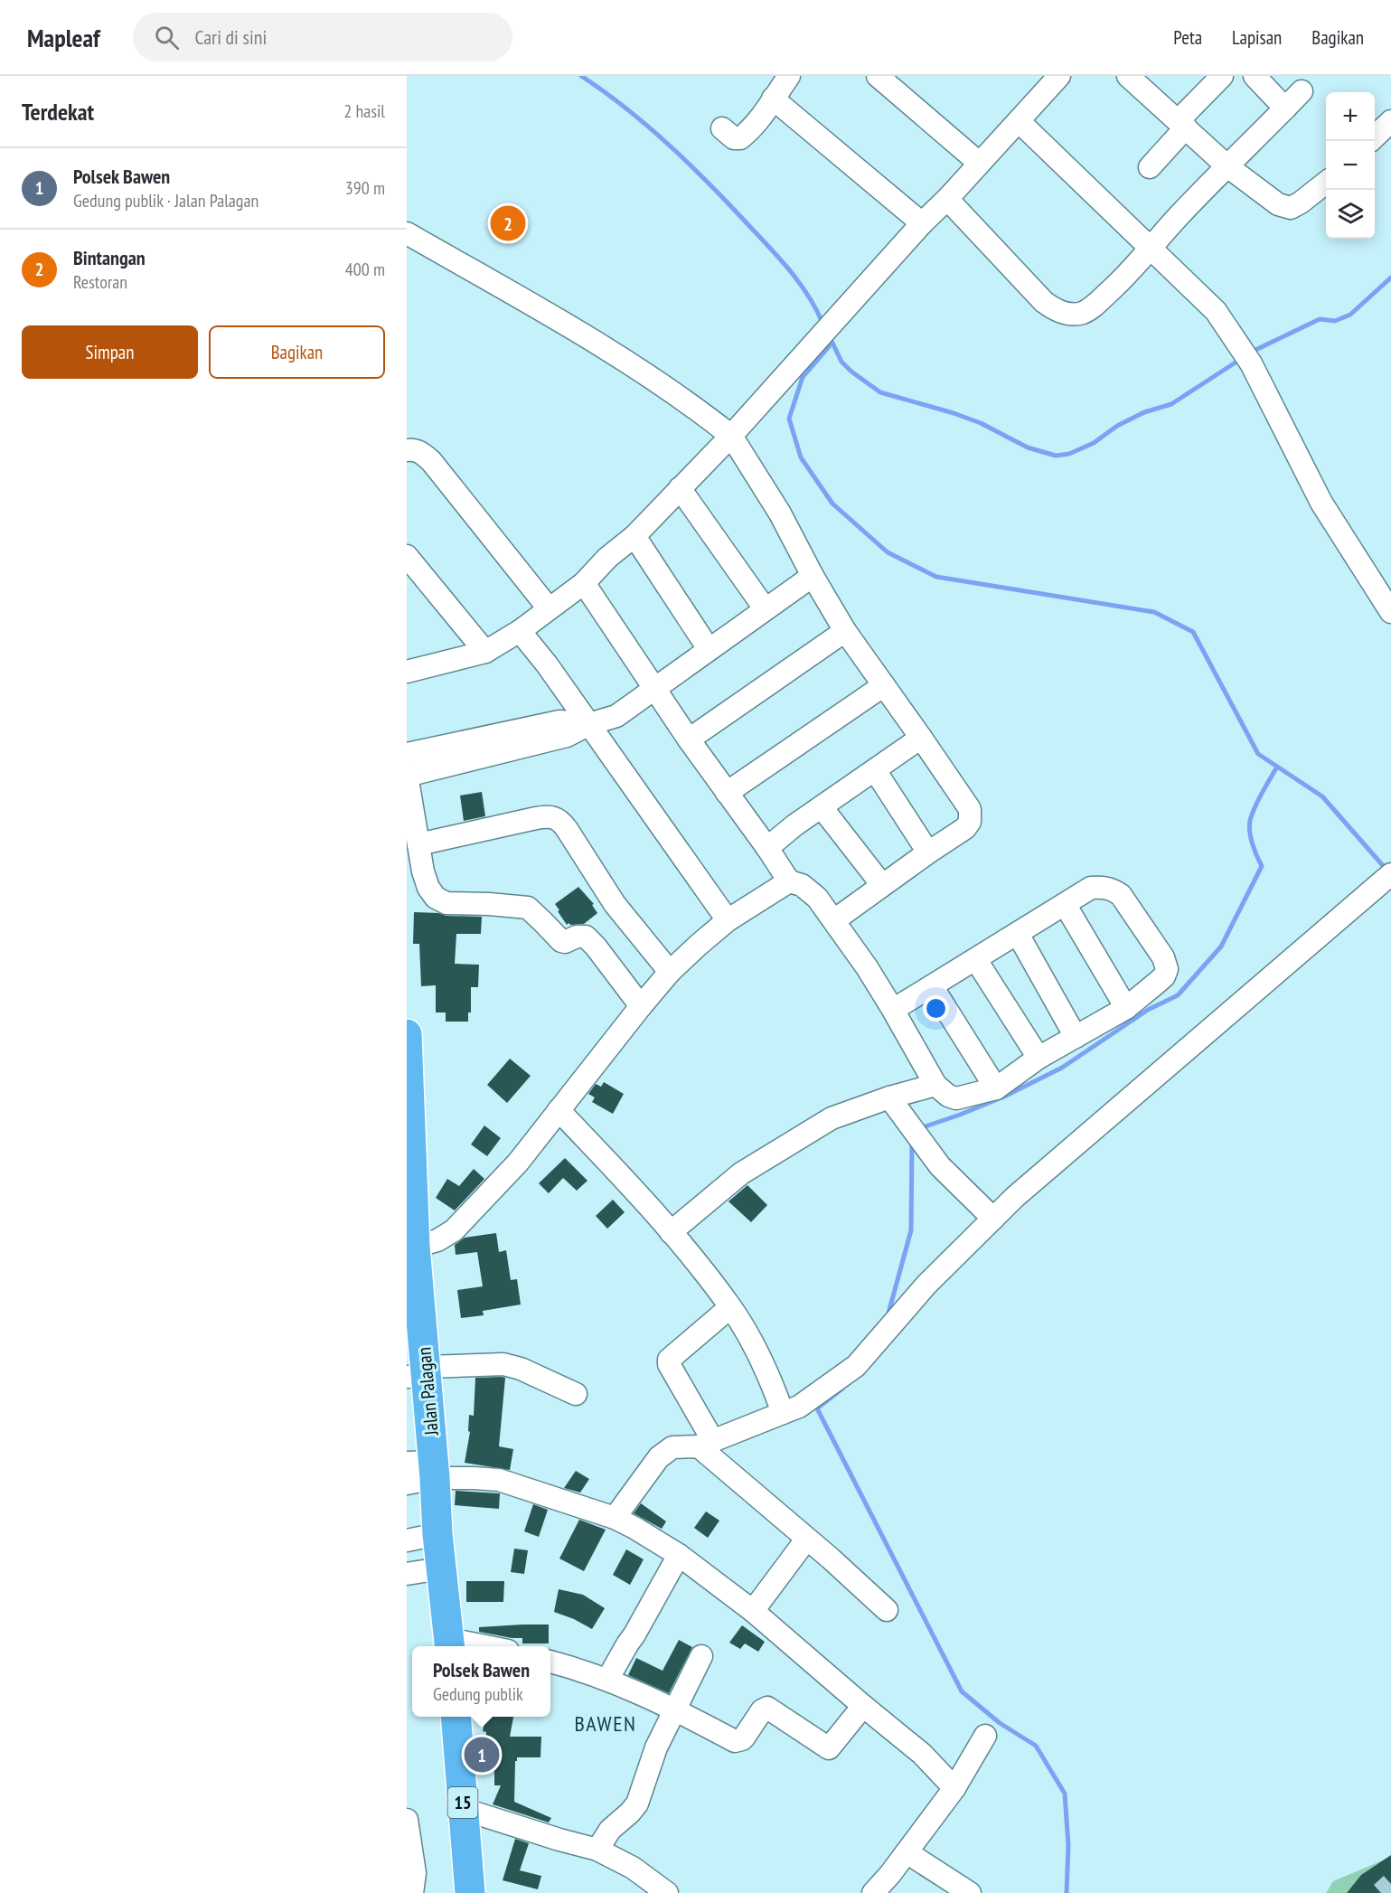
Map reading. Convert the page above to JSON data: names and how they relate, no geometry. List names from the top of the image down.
{
  "streets": {
    "highway": ["Jalan Palagan", "15"]
  },
  "districts": ["BAWEN"],
  "page": {
    "header": "Mapleaf",
    "search": "Cari di sini",
    "nav": ["Peta", "Lapisan", "Bagikan"],
    "heading": ["Terdekat", "2 hasil"],
    "map_buttons": ["+", "−"],
    "list": [
      {
        "mark": "1",
        "name": "Polsek Bawen",
        "note": "Gedung publik · Jalan Palagan",
        "value": "390 m"
      },
      {
        "mark": "2",
        "name": "Bintangan",
        "note": "Restoran",
        "value": "400 m"
      }
    ],
    "pins": ["2", "1"],
    "buttons": ["Simpan", "Bagikan"],
    "popup": ["Polsek Bawen", "Gedung publik"]
  }
}
